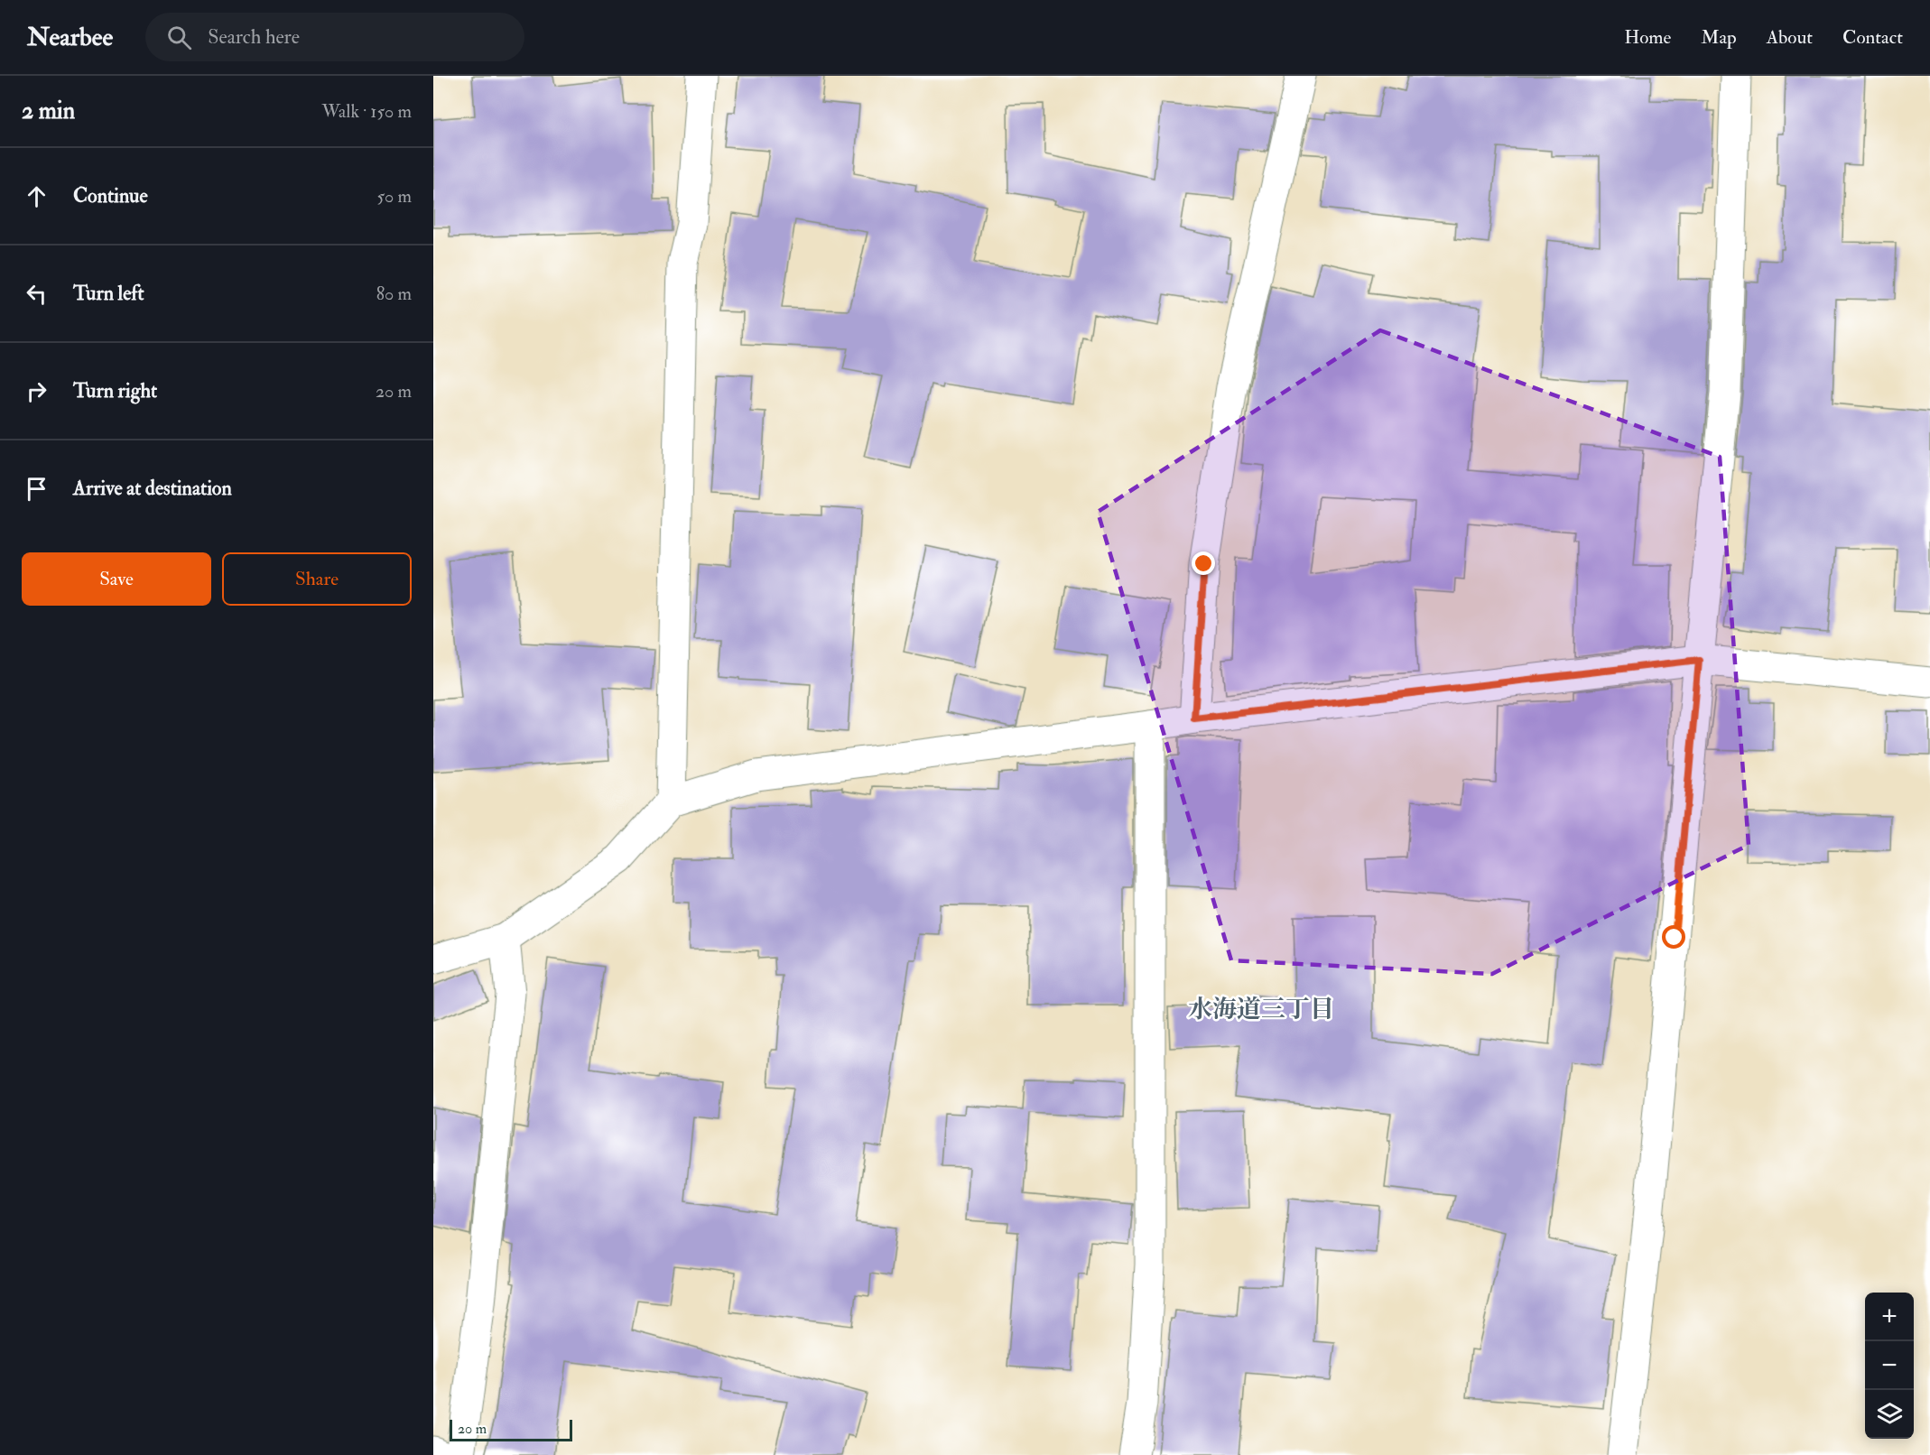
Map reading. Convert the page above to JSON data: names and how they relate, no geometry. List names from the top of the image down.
{
  "districts": ["水海道三丁目"],
  "scale_bar": "20 m",
  "page": {
    "header": "Nearbee",
    "search": "Search here",
    "nav": [
      "Home",
      "Map",
      "About",
      "Contact"
    ],
    "heading": ["2 min", "Walk · 150 m"],
    "list": [
      ["Continue", "50 m"],
      ["Turn left", "80 m"],
      ["Turn right", "20 m"],
      "Arrive at destination"
    ],
    "buttons": ["Save", "Share"],
    "map_buttons": ["+", "−"],
    "scale": "20 m"
  }
}
